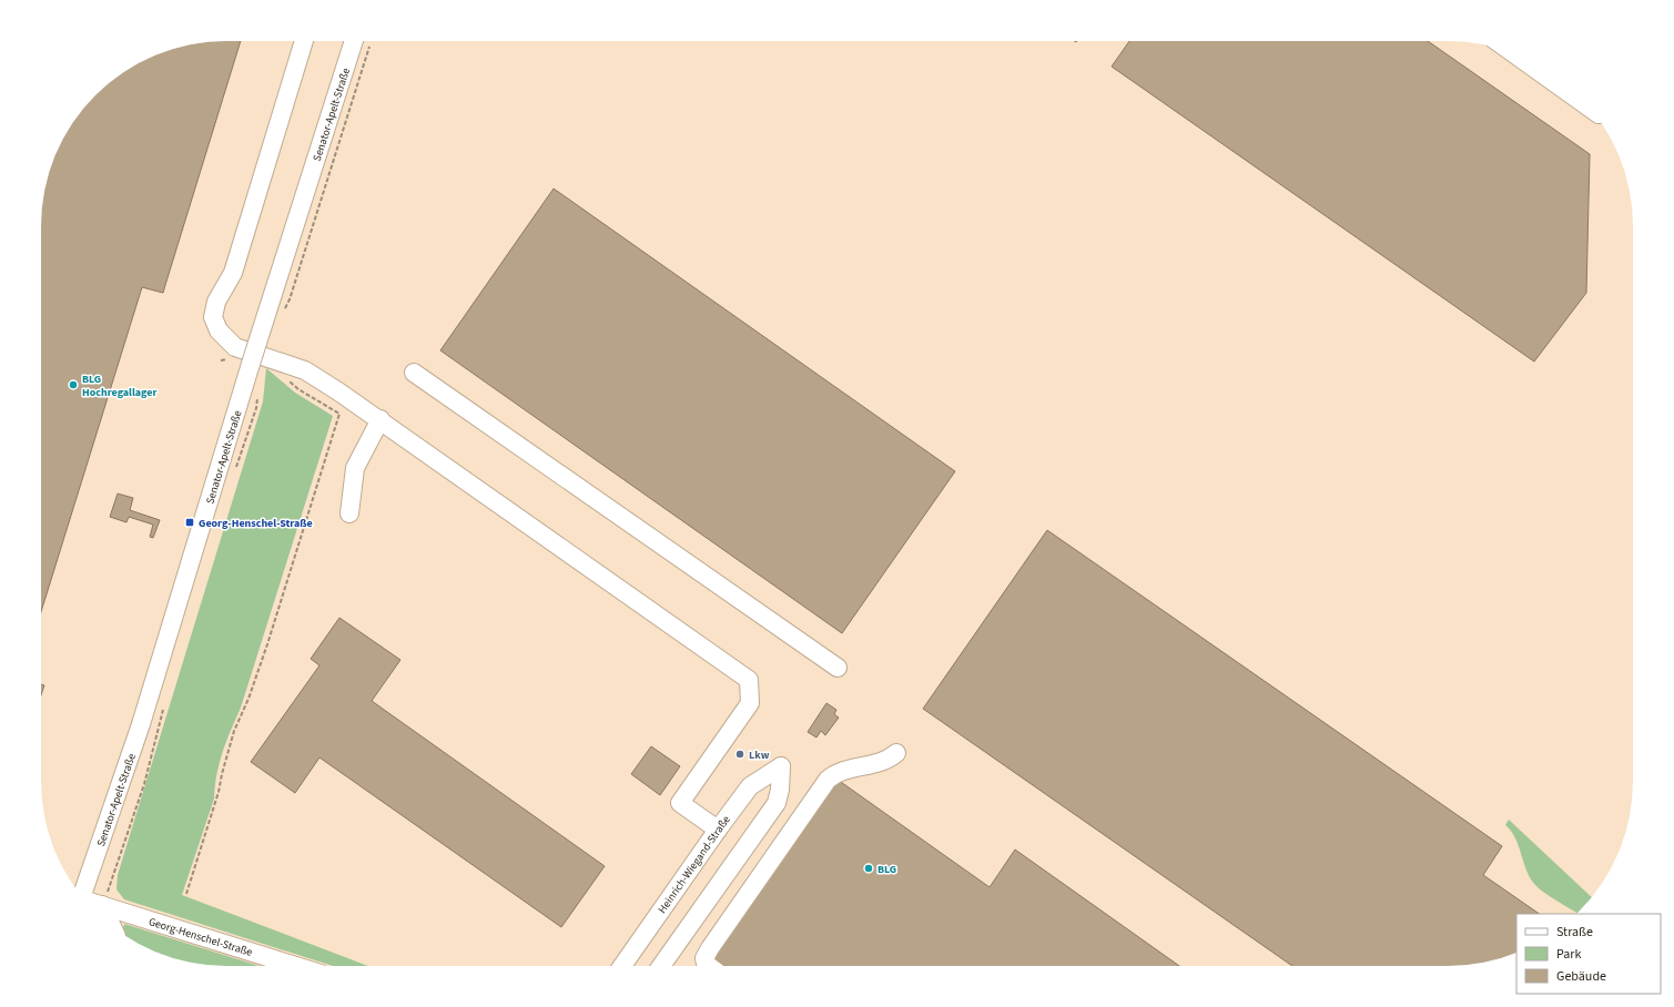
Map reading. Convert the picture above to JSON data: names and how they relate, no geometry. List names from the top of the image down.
{
  "streets": {
    "street": ["Senator-Apelt-Straße", "Heinrich-Wiegand-Straße", "Georg-Henschel-Straße"]
  },
  "places": {
    "other": ["BLG Hochregallager", "Lkw", "BLG"],
    "transit": ["Georg-Henschel-Straße"]
  },
  "legend": ["Straße", "Park", "Gebäude"]
}
